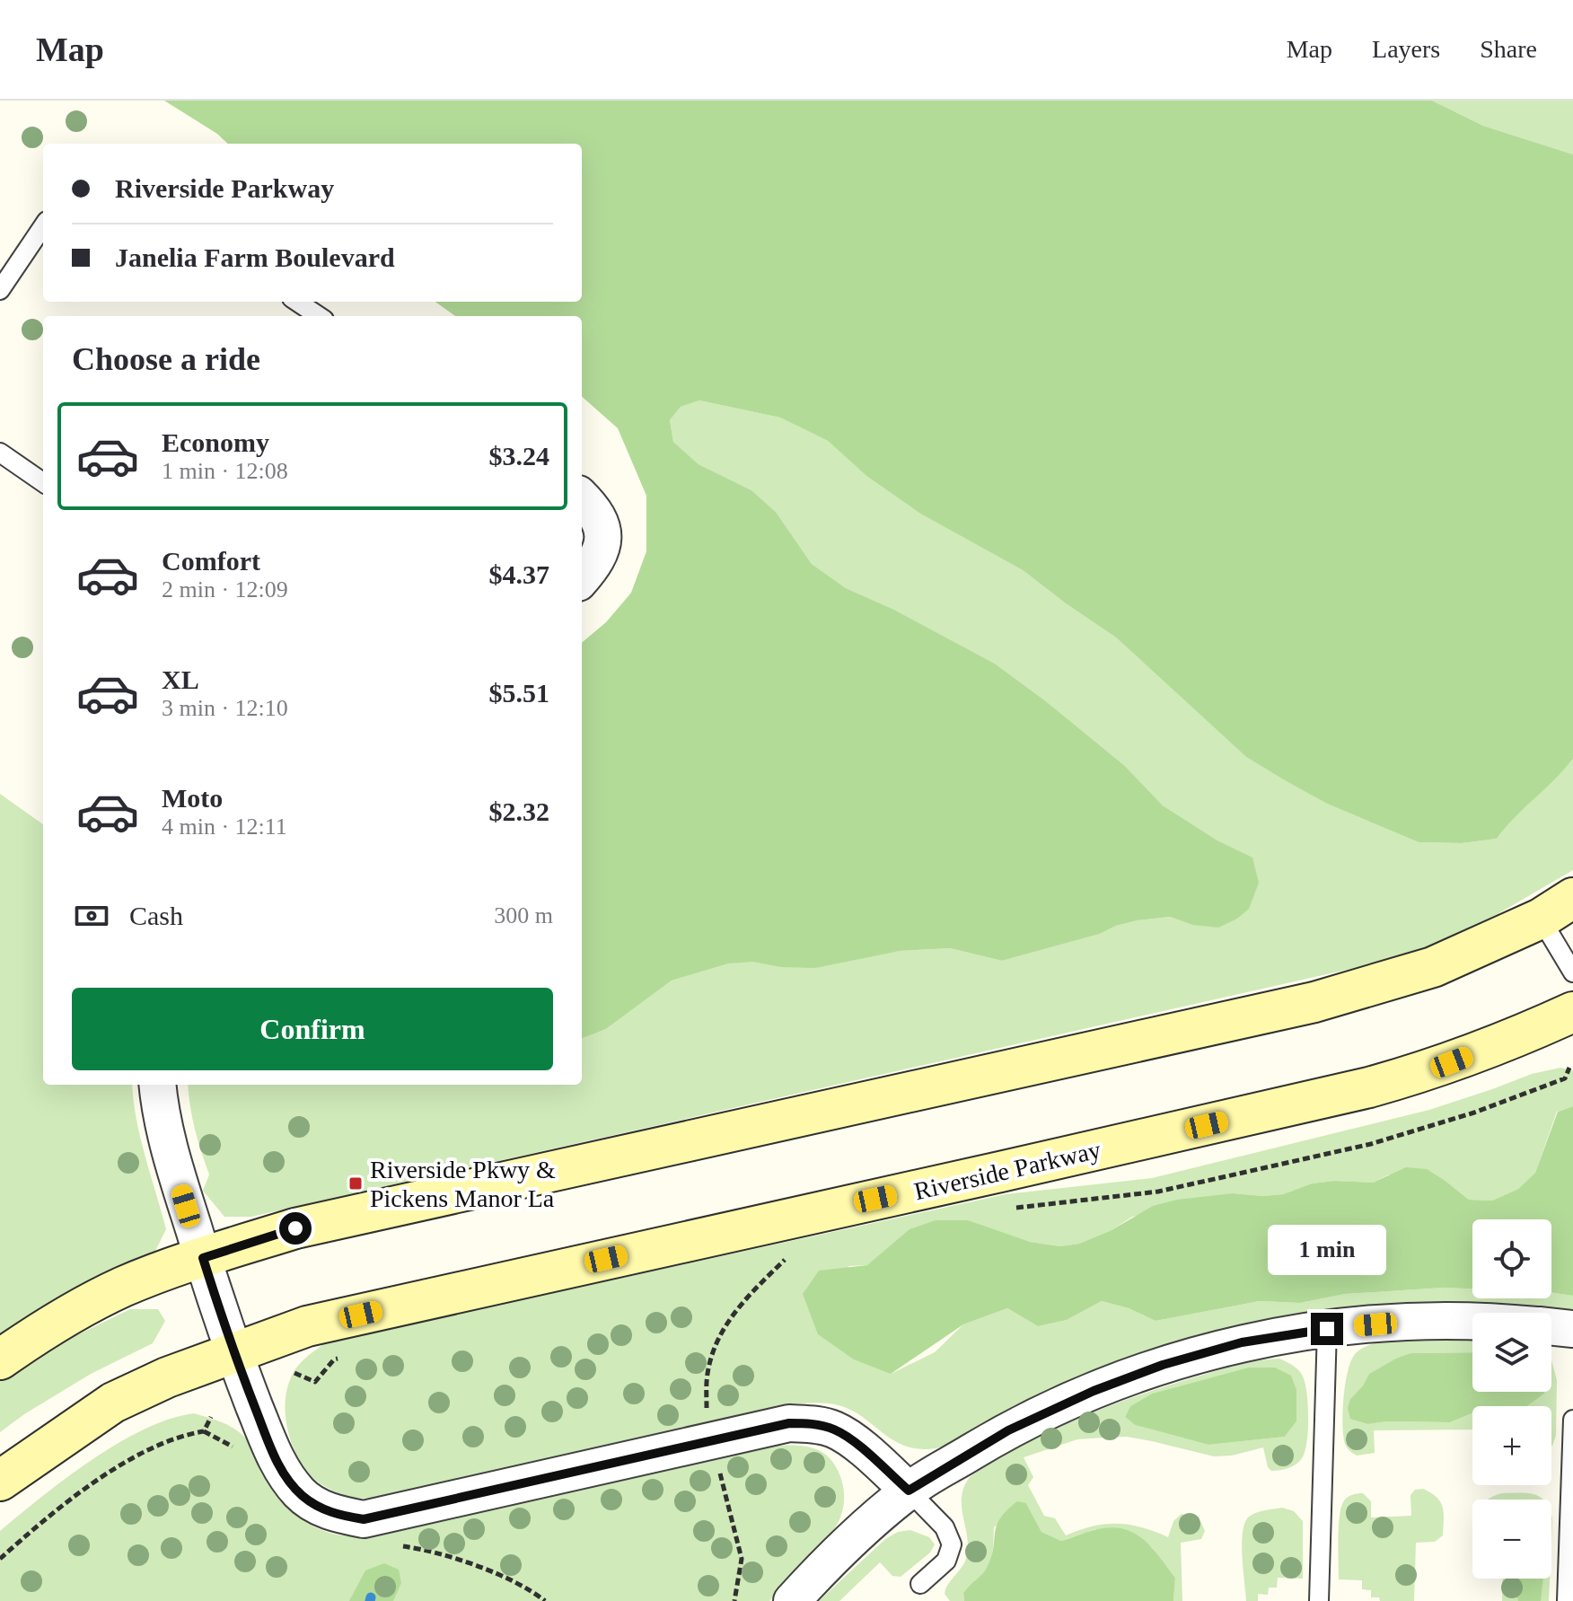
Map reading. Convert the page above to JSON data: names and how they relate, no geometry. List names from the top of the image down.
{
  "streets": {
    "main road": ["Riverside Parkway"]
  },
  "places": {
    "transit": ["Riverside Pkwy & Pickens Manor La"]
  },
  "page": {
    "header": "Map",
    "nav": ["Map", "Layers", "Share"],
    "banner": ["Riverside Parkway", "Janelia Farm Boulevard"],
    "heading": "Choose a ride",
    "list": [
      {
        "name": "Economy",
        "note": "1 min · 12:08",
        "value": "$3.24"
      },
      {
        "name": "Comfort",
        "note": "2 min · 12:09",
        "value": "$4.37"
      },
      {
        "name": "XL",
        "note": "3 min · 12:10",
        "value": "$5.51"
      },
      {
        "name": "Moto",
        "note": "4 min · 12:11",
        "value": "$2.32"
      }
    ],
    "pay": ["Cash", "300 m"],
    "buttons": "Confirm",
    "map_buttons": ["+", "−"],
    "bubble": "1 min"
  }
}
